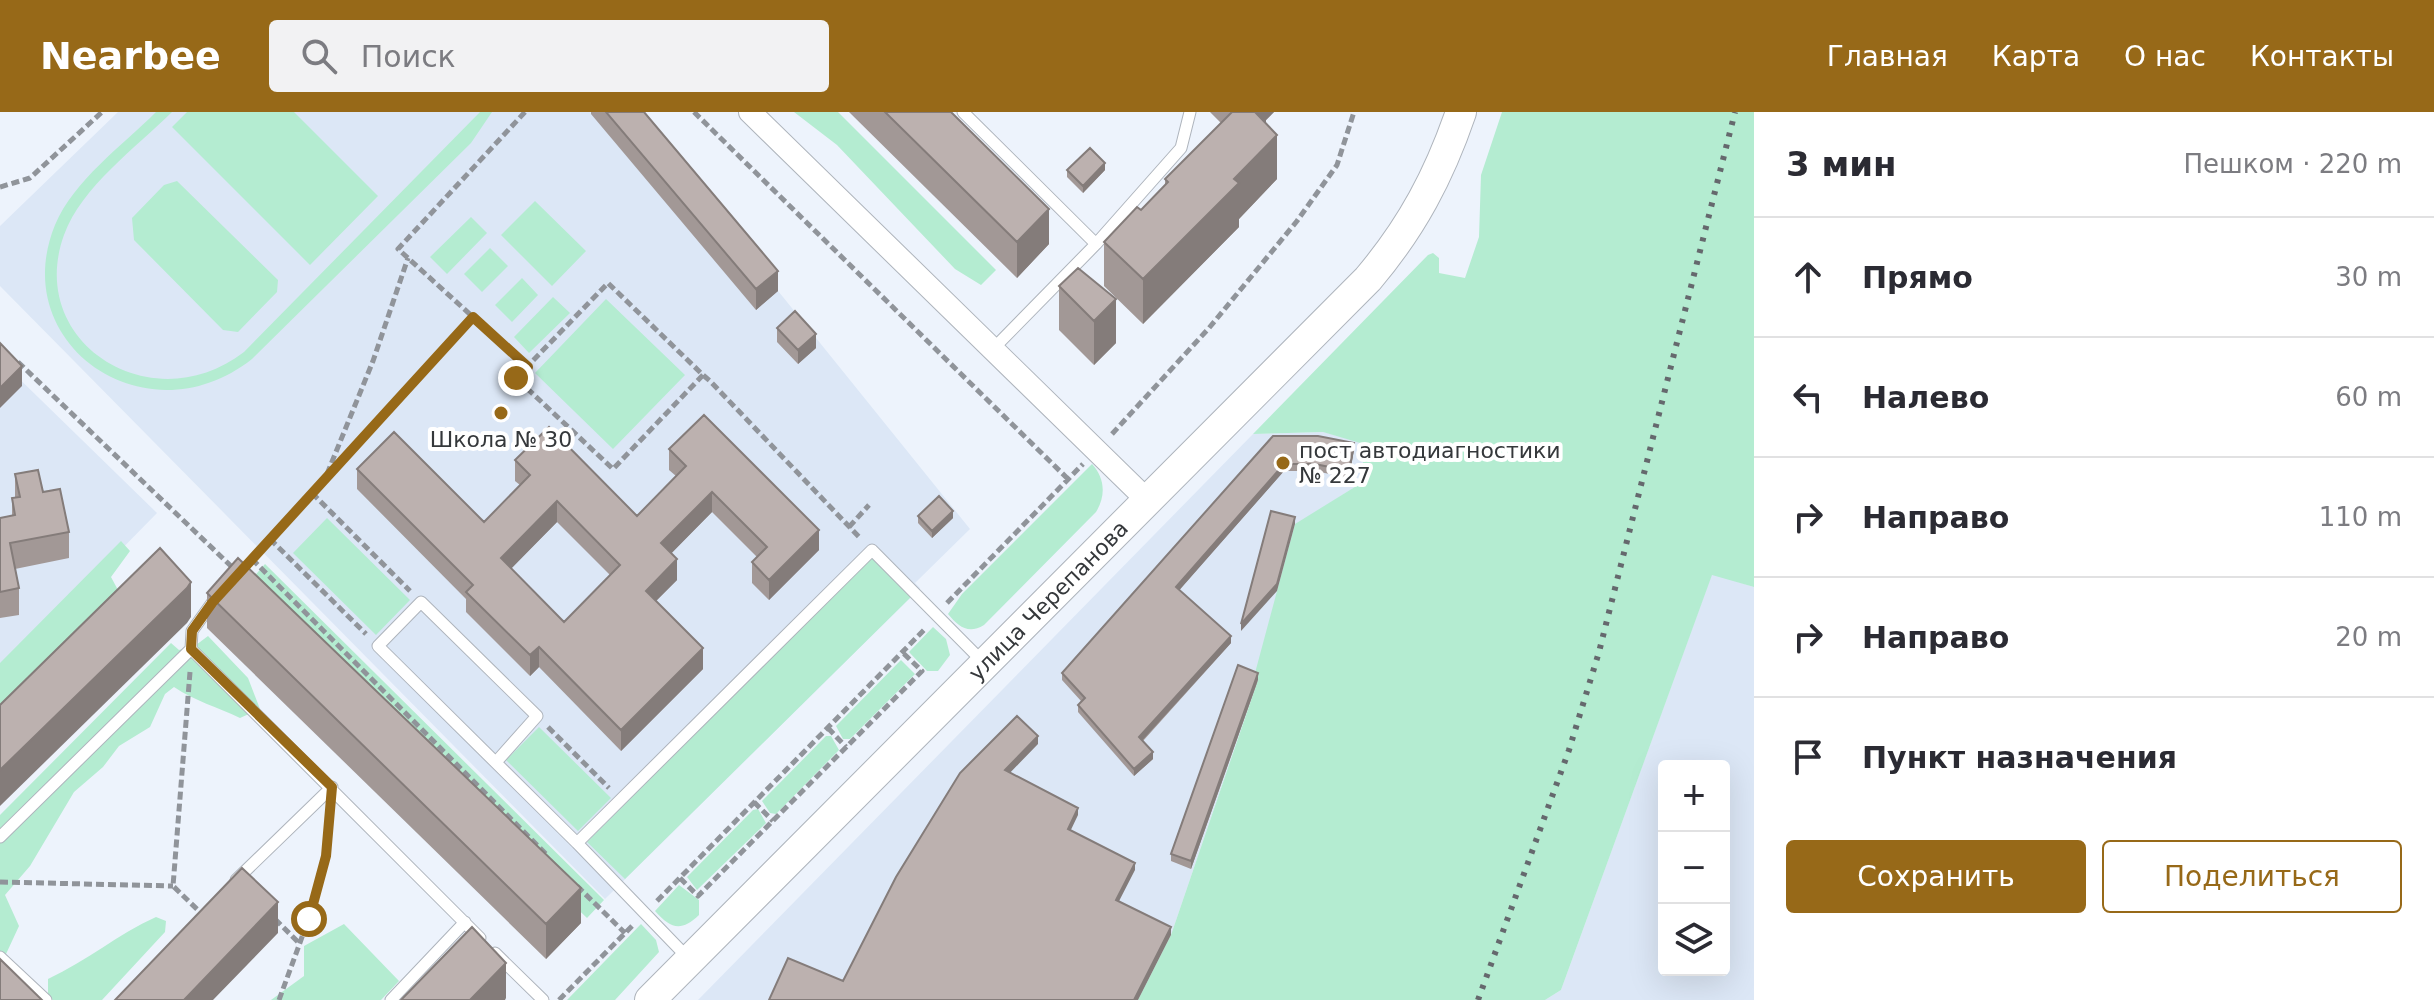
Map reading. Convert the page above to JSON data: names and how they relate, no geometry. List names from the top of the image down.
{
  "streets": {
    "main road": ["улица Черепанова"]
  },
  "places": ["Школа № 30", "пост автодиагностики № 227"],
  "page": {
    "header": "Nearbee",
    "search": "Поиск",
    "nav": [
      "Главная",
      "Карта",
      "О нас",
      "Контакты"
    ],
    "heading": ["3 мин", "Пешком · 220 m"],
    "list": [
      ["Прямо", "30 m"],
      ["Налево", "60 m"],
      ["Направо", "110 m"],
      ["Направо", "20 m"],
      "Пункт назначения"
    ],
    "map_buttons": ["+", "−"],
    "buttons": ["Сохранить", "Поделиться"]
  }
}
